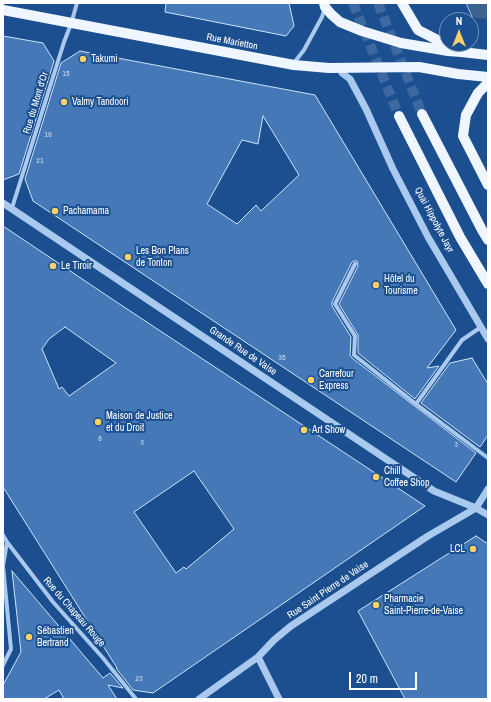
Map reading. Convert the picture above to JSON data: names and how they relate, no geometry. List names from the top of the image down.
{
  "streets": {
    "main road": ["Rue Marietton", "Quai Hippolyte Jayr"],
    "street": [
      "Rue du Mont d'Or",
      "Grande Rue de Vaise",
      "Rue Saint Pierre de Vaise",
      "Rue du Chapeau Rouge"
    ]
  },
  "crossings": [
    ["Rue Marietton", "Rue du Mont d'Or"],
    ["Rue Marietton", "Quai Hippolyte Jayr"],
    ["Rue du Mont d'Or", "Grande Rue de Vaise"],
    ["Grande Rue de Vaise", "Rue Saint Pierre de Vaise"]
  ],
  "places": [
    "Takumi",
    "Valmy Tandoori",
    "Pachamama",
    "Les Bon Plans de Tonton",
    "Le Tiroir",
    "Hôtel du Tourisme",
    "Carrefour Express",
    "Maison de Justice et du Droit",
    "Art Show",
    "Chill Coffee Shop",
    "LCL",
    "Pharmacie Saint-Pierre-de-Vaise",
    "Sébastien Bertrand"
  ],
  "house_numbers": [
    "15",
    "19",
    "21",
    "35",
    "6",
    "3",
    "3",
    "23"
  ],
  "scale_bar": "20 m",
  "north": "top"
}
